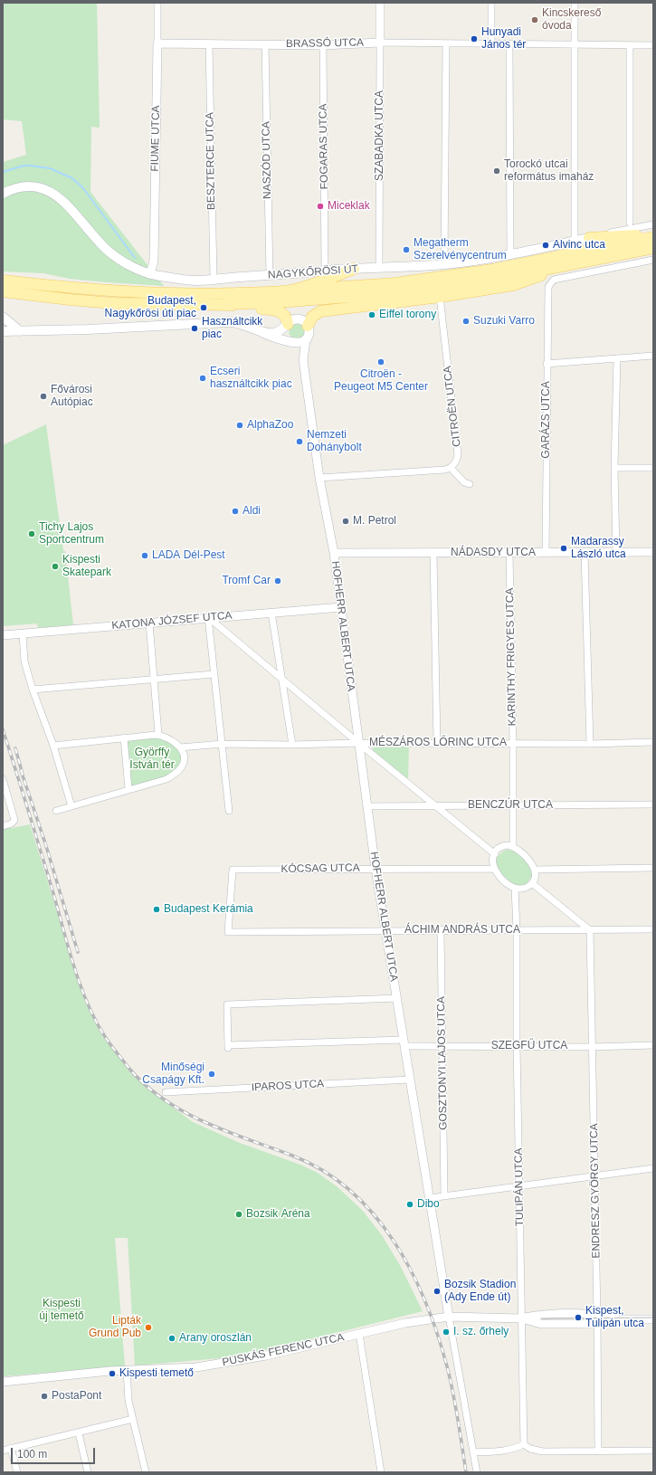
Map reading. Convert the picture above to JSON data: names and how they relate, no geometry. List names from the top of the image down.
{
  "streets": {
    "main road": ["NAGYKŐRÖSI ÚT"],
    "street": [
      "BRASSÓ UTCA",
      "SZABADKA UTCA",
      "FIUME UTCA",
      "FOGARAS UTCA",
      "NASZÓD UTCA",
      "BESZTERCE UTCA",
      "CITROËN UTCA",
      "GARÁZS UTCA",
      "NÁDASDY UTCA",
      "KATONA JÓZSEF UTCA",
      "HOFHERR ALBERT UTCA",
      "KARINTHY FRIGYES UTCA",
      "MÉSZÁROS LŐRINC UTCA",
      "BENCZÚR UTCA",
      "KÓCSAG UTCA",
      "ÁCHIM ANDRÁS UTCA",
      "SZEGFŰ UTCA",
      "GOSZTONYI LAJOS UTCA",
      "IPAROS UTCA",
      "TULIPÁN UTCA",
      "ENDRESZ GYÖRGY UTCA",
      "PUSKÁS FERENC UTCA"
    ]
  },
  "crossings": [
    ["BRASSÓ UTCA", "SZABADKA UTCA"],
    ["BRASSÓ UTCA", "FIUME UTCA"],
    ["BRASSÓ UTCA", "FOGARAS UTCA"],
    ["BRASSÓ UTCA", "NASZÓD UTCA"],
    ["BRASSÓ UTCA", "BESZTERCE UTCA"],
    ["SZABADKA UTCA", "NAGYKŐRÖSI ÚT"],
    ["FIUME UTCA", "NAGYKŐRÖSI ÚT"],
    ["FOGARAS UTCA", "NAGYKŐRÖSI ÚT"],
    ["NASZÓD UTCA", "NAGYKŐRÖSI ÚT"],
    ["BESZTERCE UTCA", "NAGYKŐRÖSI ÚT"],
    ["GARÁZS UTCA", "NÁDASDY UTCA"],
    ["NÁDASDY UTCA", "HOFHERR ALBERT UTCA"],
    ["NÁDASDY UTCA", "KARINTHY FRIGYES UTCA"],
    ["KATONA JÓZSEF UTCA", "HOFHERR ALBERT UTCA"],
    ["HOFHERR ALBERT UTCA", "MÉSZÁROS LŐRINC UTCA"],
    ["HOFHERR ALBERT UTCA", "BENCZÚR UTCA"],
    ["HOFHERR ALBERT UTCA", "KÓCSAG UTCA"],
    ["HOFHERR ALBERT UTCA", "ÁCHIM ANDRÁS UTCA"],
    ["HOFHERR ALBERT UTCA", "SZEGFŰ UTCA"],
    ["HOFHERR ALBERT UTCA", "IPAROS UTCA"],
    ["HOFHERR ALBERT UTCA", "PUSKÁS FERENC UTCA"],
    ["KARINTHY FRIGYES UTCA", "MÉSZÁROS LŐRINC UTCA"],
    ["KARINTHY FRIGYES UTCA", "BENCZÚR UTCA"],
    ["KARINTHY FRIGYES UTCA", "KÓCSAG UTCA"],
    ["KÓCSAG UTCA", "ÁCHIM ANDRÁS UTCA"],
    ["ÁCHIM ANDRÁS UTCA", "GOSZTONYI LAJOS UTCA"],
    ["ÁCHIM ANDRÁS UTCA", "TULIPÁN UTCA"],
    ["ÁCHIM ANDRÁS UTCA", "ENDRESZ GYÖRGY UTCA"],
    ["SZEGFŰ UTCA", "GOSZTONYI LAJOS UTCA"],
    ["SZEGFŰ UTCA", "TULIPÁN UTCA"],
    ["SZEGFŰ UTCA", "ENDRESZ GYÖRGY UTCA"],
    ["TULIPÁN UTCA", "PUSKÁS FERENC UTCA"]
  ],
  "parks": ["Györffy István tér", "Kispesti új temető"],
  "places": [
    "Kincskereső óvoda",
    "Hunyadi János tér",
    "Torockó utcai református imaház",
    "Miceklak",
    "Alvinc utca",
    "Megatherm Szerelvénycentrum",
    "Budapest, Nagykőrösi úti piac",
    "Eiffel torony",
    "Suzuki Varro",
    "Használtcikk piac",
    "Citroën - Peugeot M5 Center",
    "Ecseri használtcikk piac",
    "Fővárosi Autópiac",
    "AlphaZoo",
    "Nemzeti Dohánybolt",
    "Aldi",
    "M. Petrol",
    "Tichy Lajos Sportcentrum",
    "Madarassy László utca",
    "LADA Dél-Pest",
    "Kispesti Skatepark",
    "Tromf Car",
    "Budapest Kerámia",
    "Minőségi Csapágy Kft.",
    "Dibo",
    "Bozsik Aréna",
    "Bozsik Stadion (Ady Ende út)",
    "Kispest, Tulipán utca",
    "Lipták Grund Pub",
    "I. sz. őrhely",
    "Arany oroszlán",
    "Kispesti temető",
    "PostaPont"
  ],
  "scale_bar": "100 m"
}
